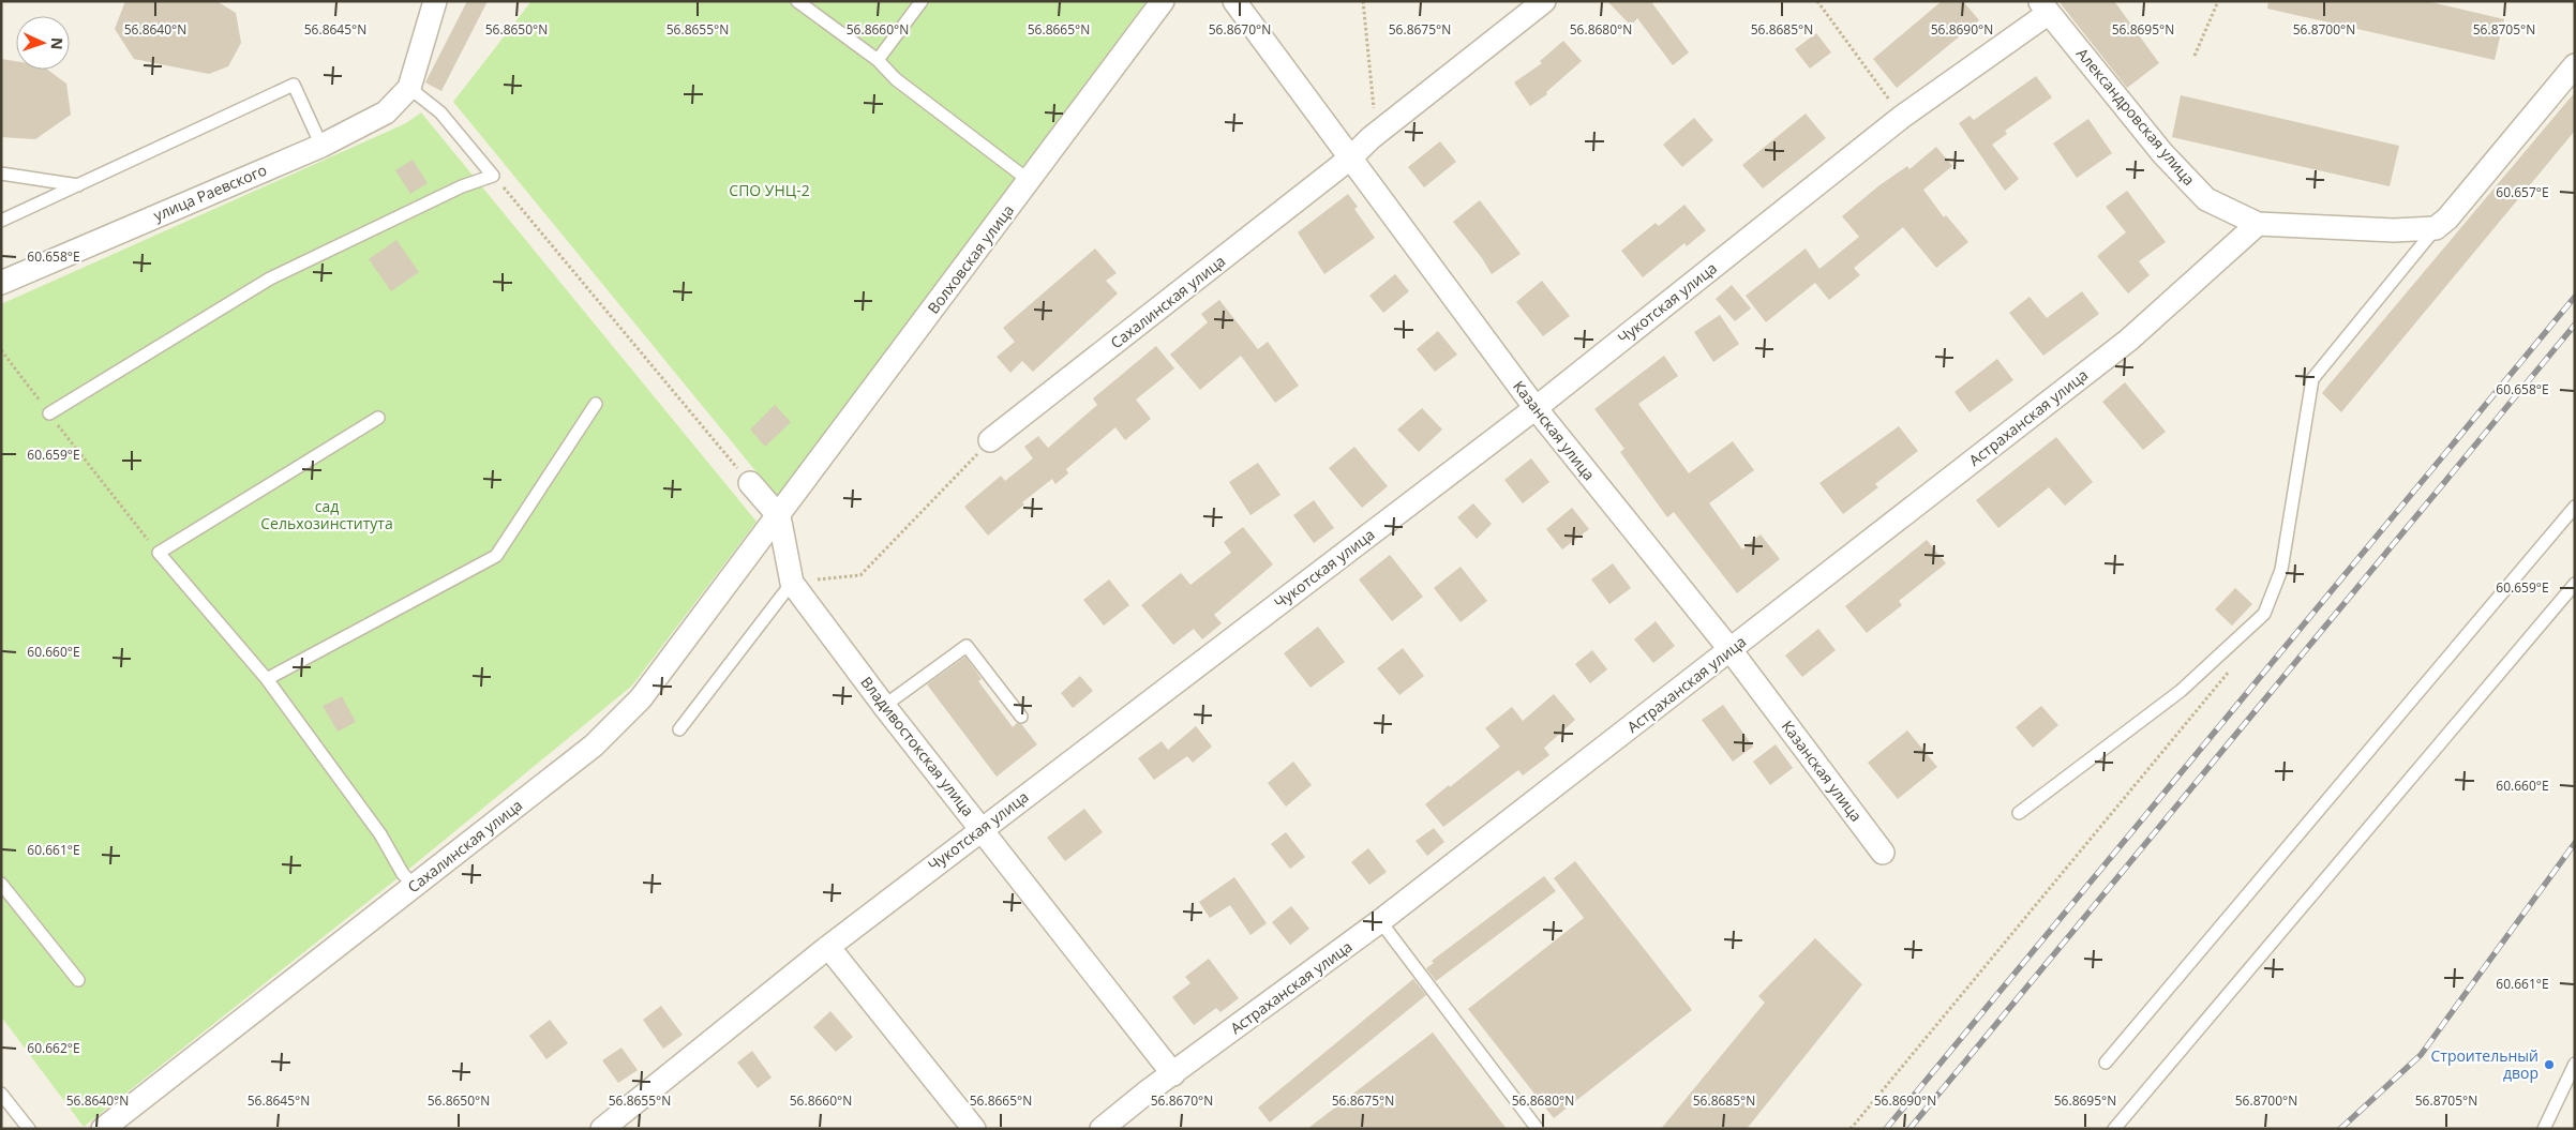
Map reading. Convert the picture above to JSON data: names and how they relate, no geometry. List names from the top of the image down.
{
  "streets": {
    "street": [
      "Александровская улица",
      "улица Раевского",
      "Волховская улица",
      "Сахалинская улица",
      "Чукотская улица",
      "Астраханская улица",
      "Казанская улица",
      "Владивостокская улица"
    ]
  },
  "crossings": [
    ["Александровская улица", "Чукотская улица"],
    ["Александровская улица", "Астраханская улица"],
    ["Волховская улица", "Сахалинская улица"],
    ["Волховская улица", "Владивостокская улица"],
    ["Сахалинская улица", "Казанская улица"],
    ["Сахалинская улица", "Владивостокская улица"],
    ["Чукотская улица", "Казанская улица"],
    ["Чукотская улица", "Владивостокская улица"],
    ["Астраханская улица", "Казанская улица"],
    ["Астраханская улица", "Владивостокская улица"]
  ],
  "parks": ["СПО УНЦ-2", "сад Сельхозинститута"],
  "places": ["Строительный двор"],
  "north": "right",
  "coordinates": [
    "56.8640°N",
    "56.8645°N",
    "56.8650°N",
    "56.8655°N",
    "56.8660°N",
    "56.8665°N",
    "56.8670°N",
    "56.8675°N",
    "56.8680°N",
    "56.8685°N",
    "56.8690°N",
    "56.8695°N",
    "56.8700°N",
    "56.8705°N",
    "60.657°E",
    "60.658°E",
    "60.659°E",
    "60.660°E",
    "60.661°E",
    "60.662°E"
  ]
}
